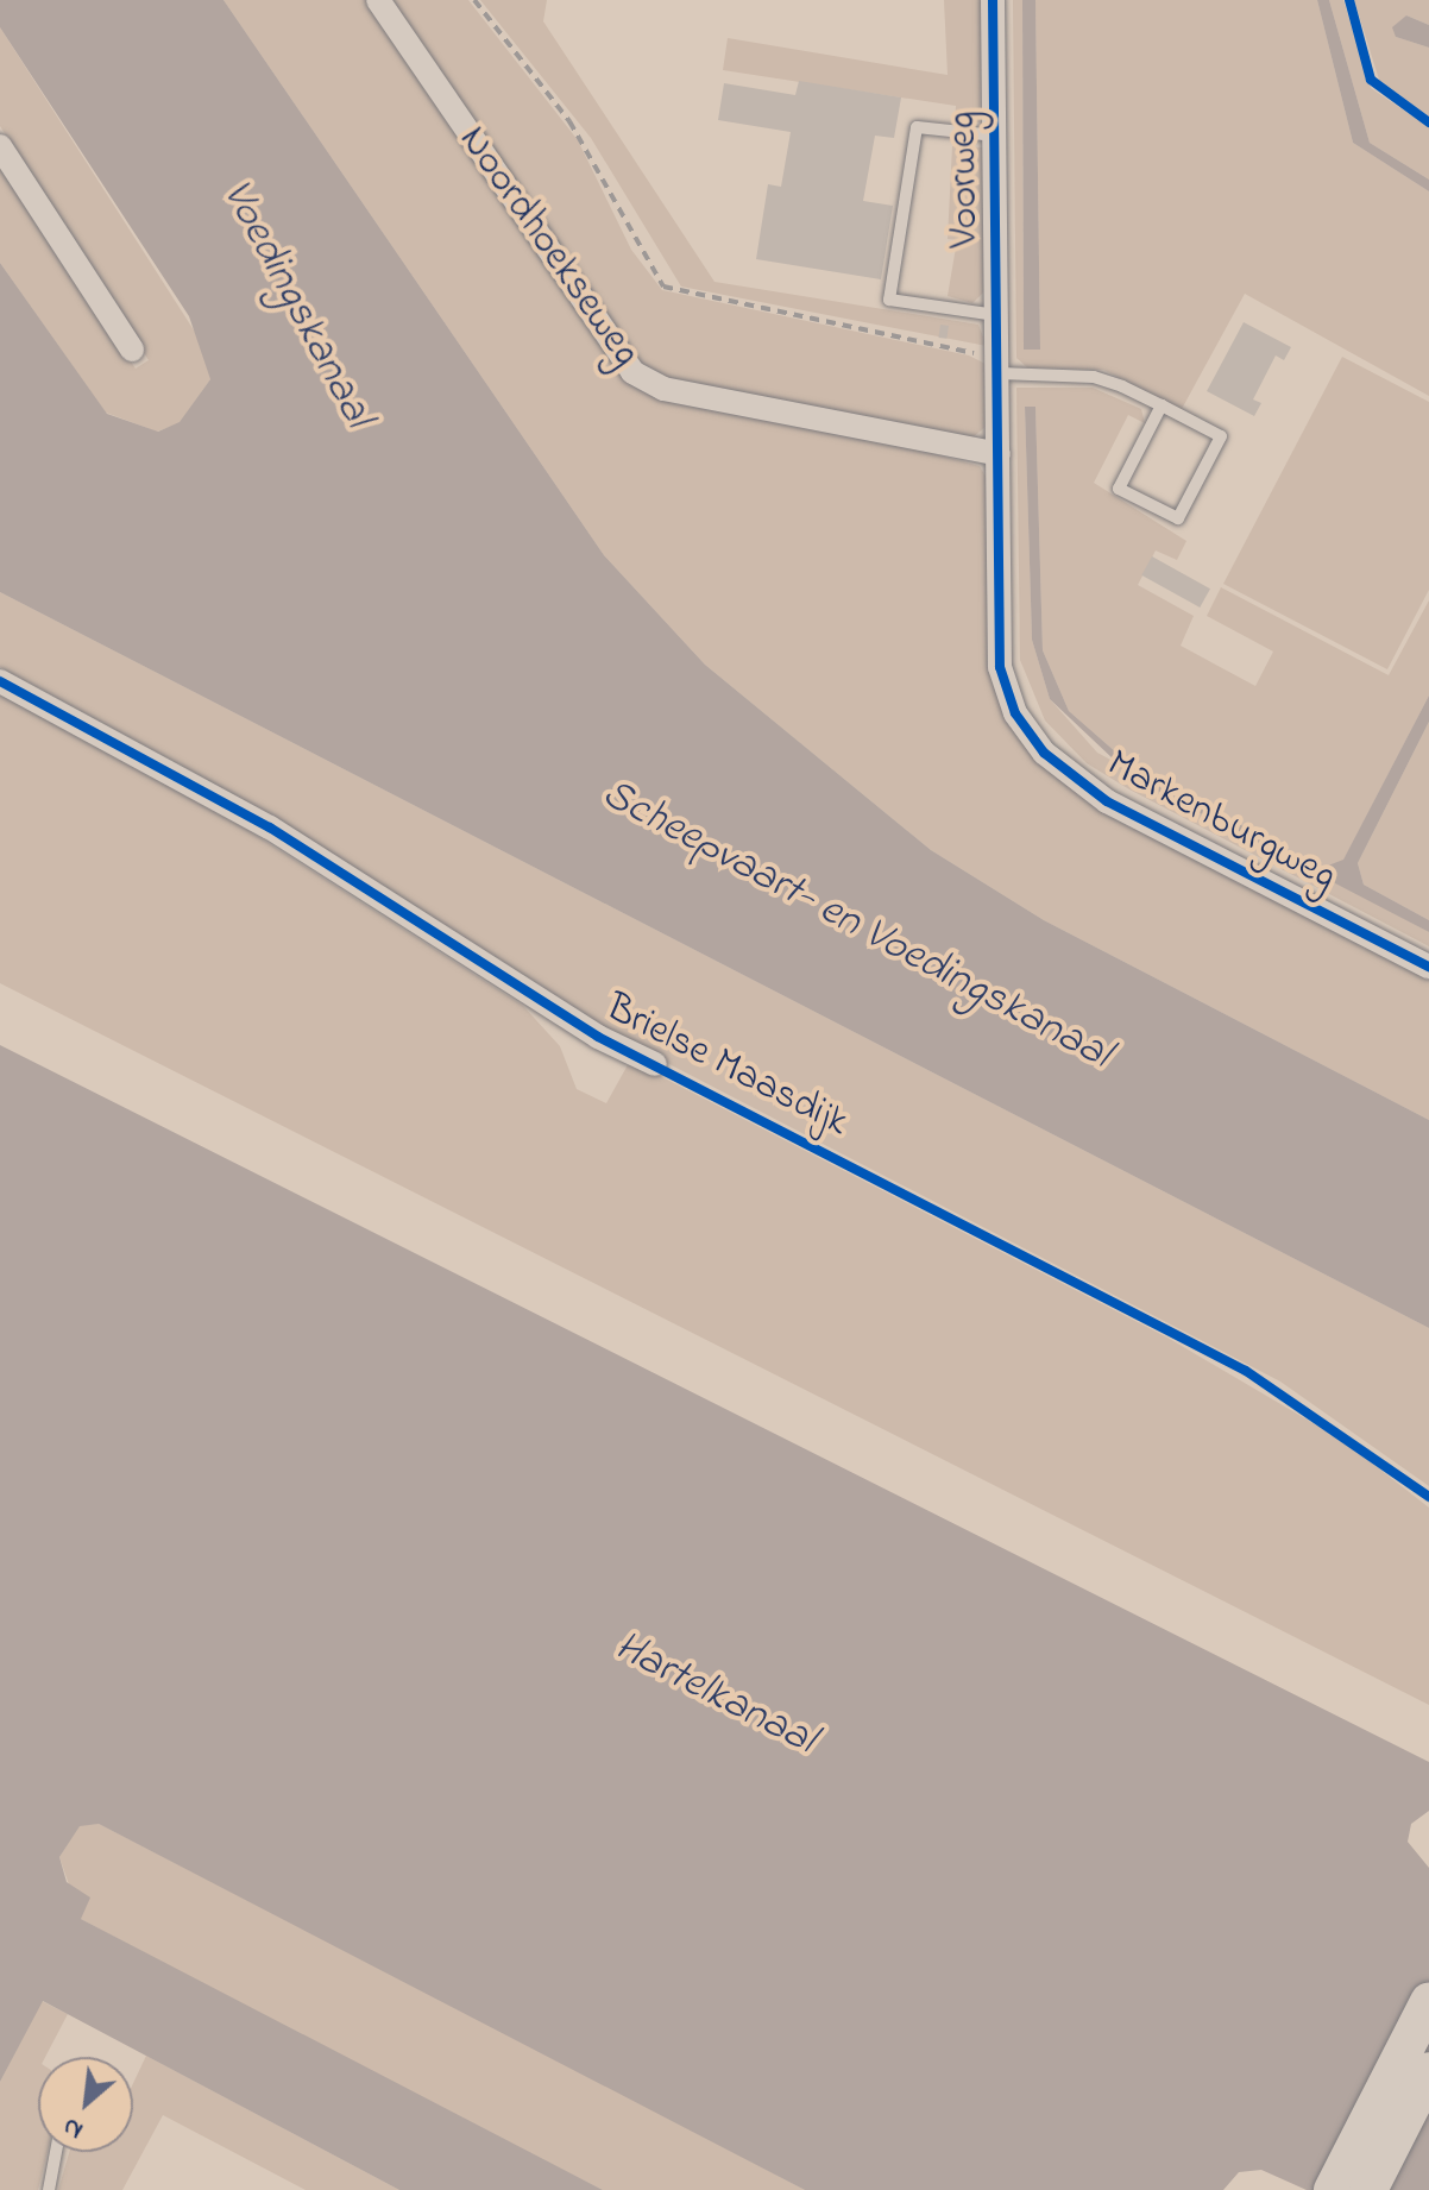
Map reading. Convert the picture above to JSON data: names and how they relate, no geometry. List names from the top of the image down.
{
  "streets": {
    "street": [
      "Voorweg",
      "Noordhoekseweg",
      "Markenburgweg",
      "Brielse Maasdijk"
    ]
  },
  "crossings": [
    ["Voorweg", "Markenburgweg"],
    ["Noordhoekseweg", "Markenburgweg"]
  ],
  "water": ["Voedingskanaal", "Scheepvaart- en Voedingskanaal", "Hartelkanaal"],
  "north": "bottom left"
}
